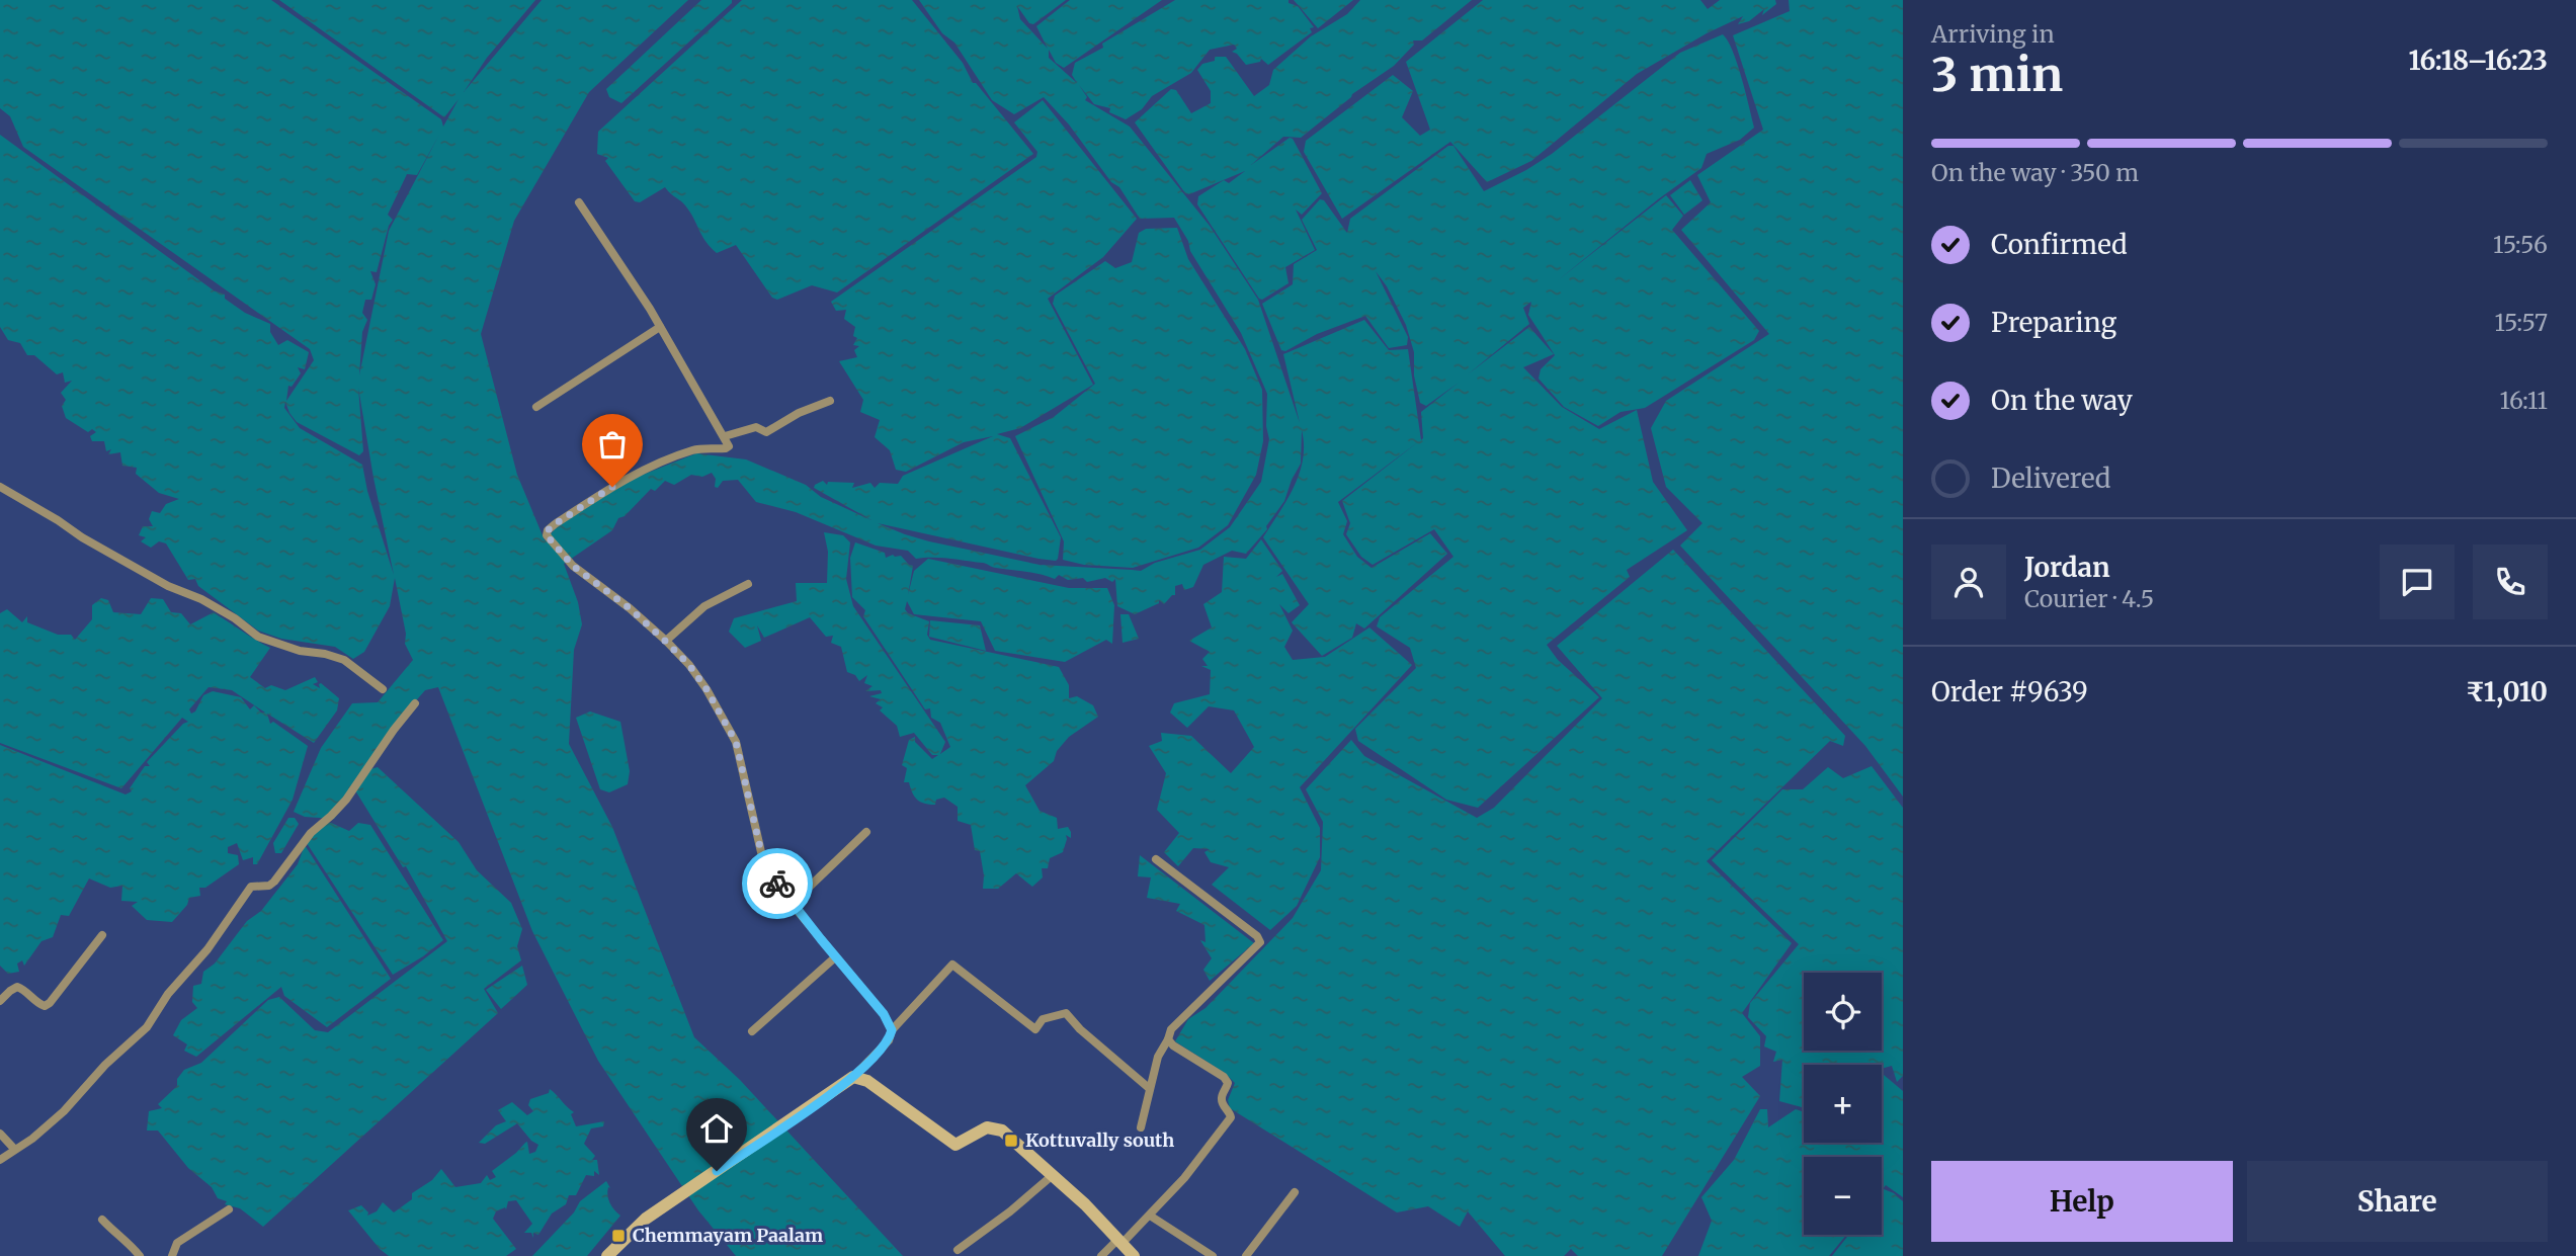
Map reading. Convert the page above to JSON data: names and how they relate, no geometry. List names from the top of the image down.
{
  "places": {
    "transit": ["Kottuvally south", "Chemmayam Paalam"]
  },
  "page": {
    "heading": ["3 min", "Arriving in", "16:18–16:23"],
    "panel": [
      "Jordan",
      "Courier · 4.5",
      "Order #9639",
      "₹1,010"
    ],
    "bar": "On the way · 350 m",
    "list": [
      ["Confirmed", "15:56"],
      ["Preparing", "15:57"],
      ["On the way", "16:11"],
      "Delivered"
    ],
    "map_buttons": ["+", "−"],
    "buttons": ["Help", "Share"]
  }
}
